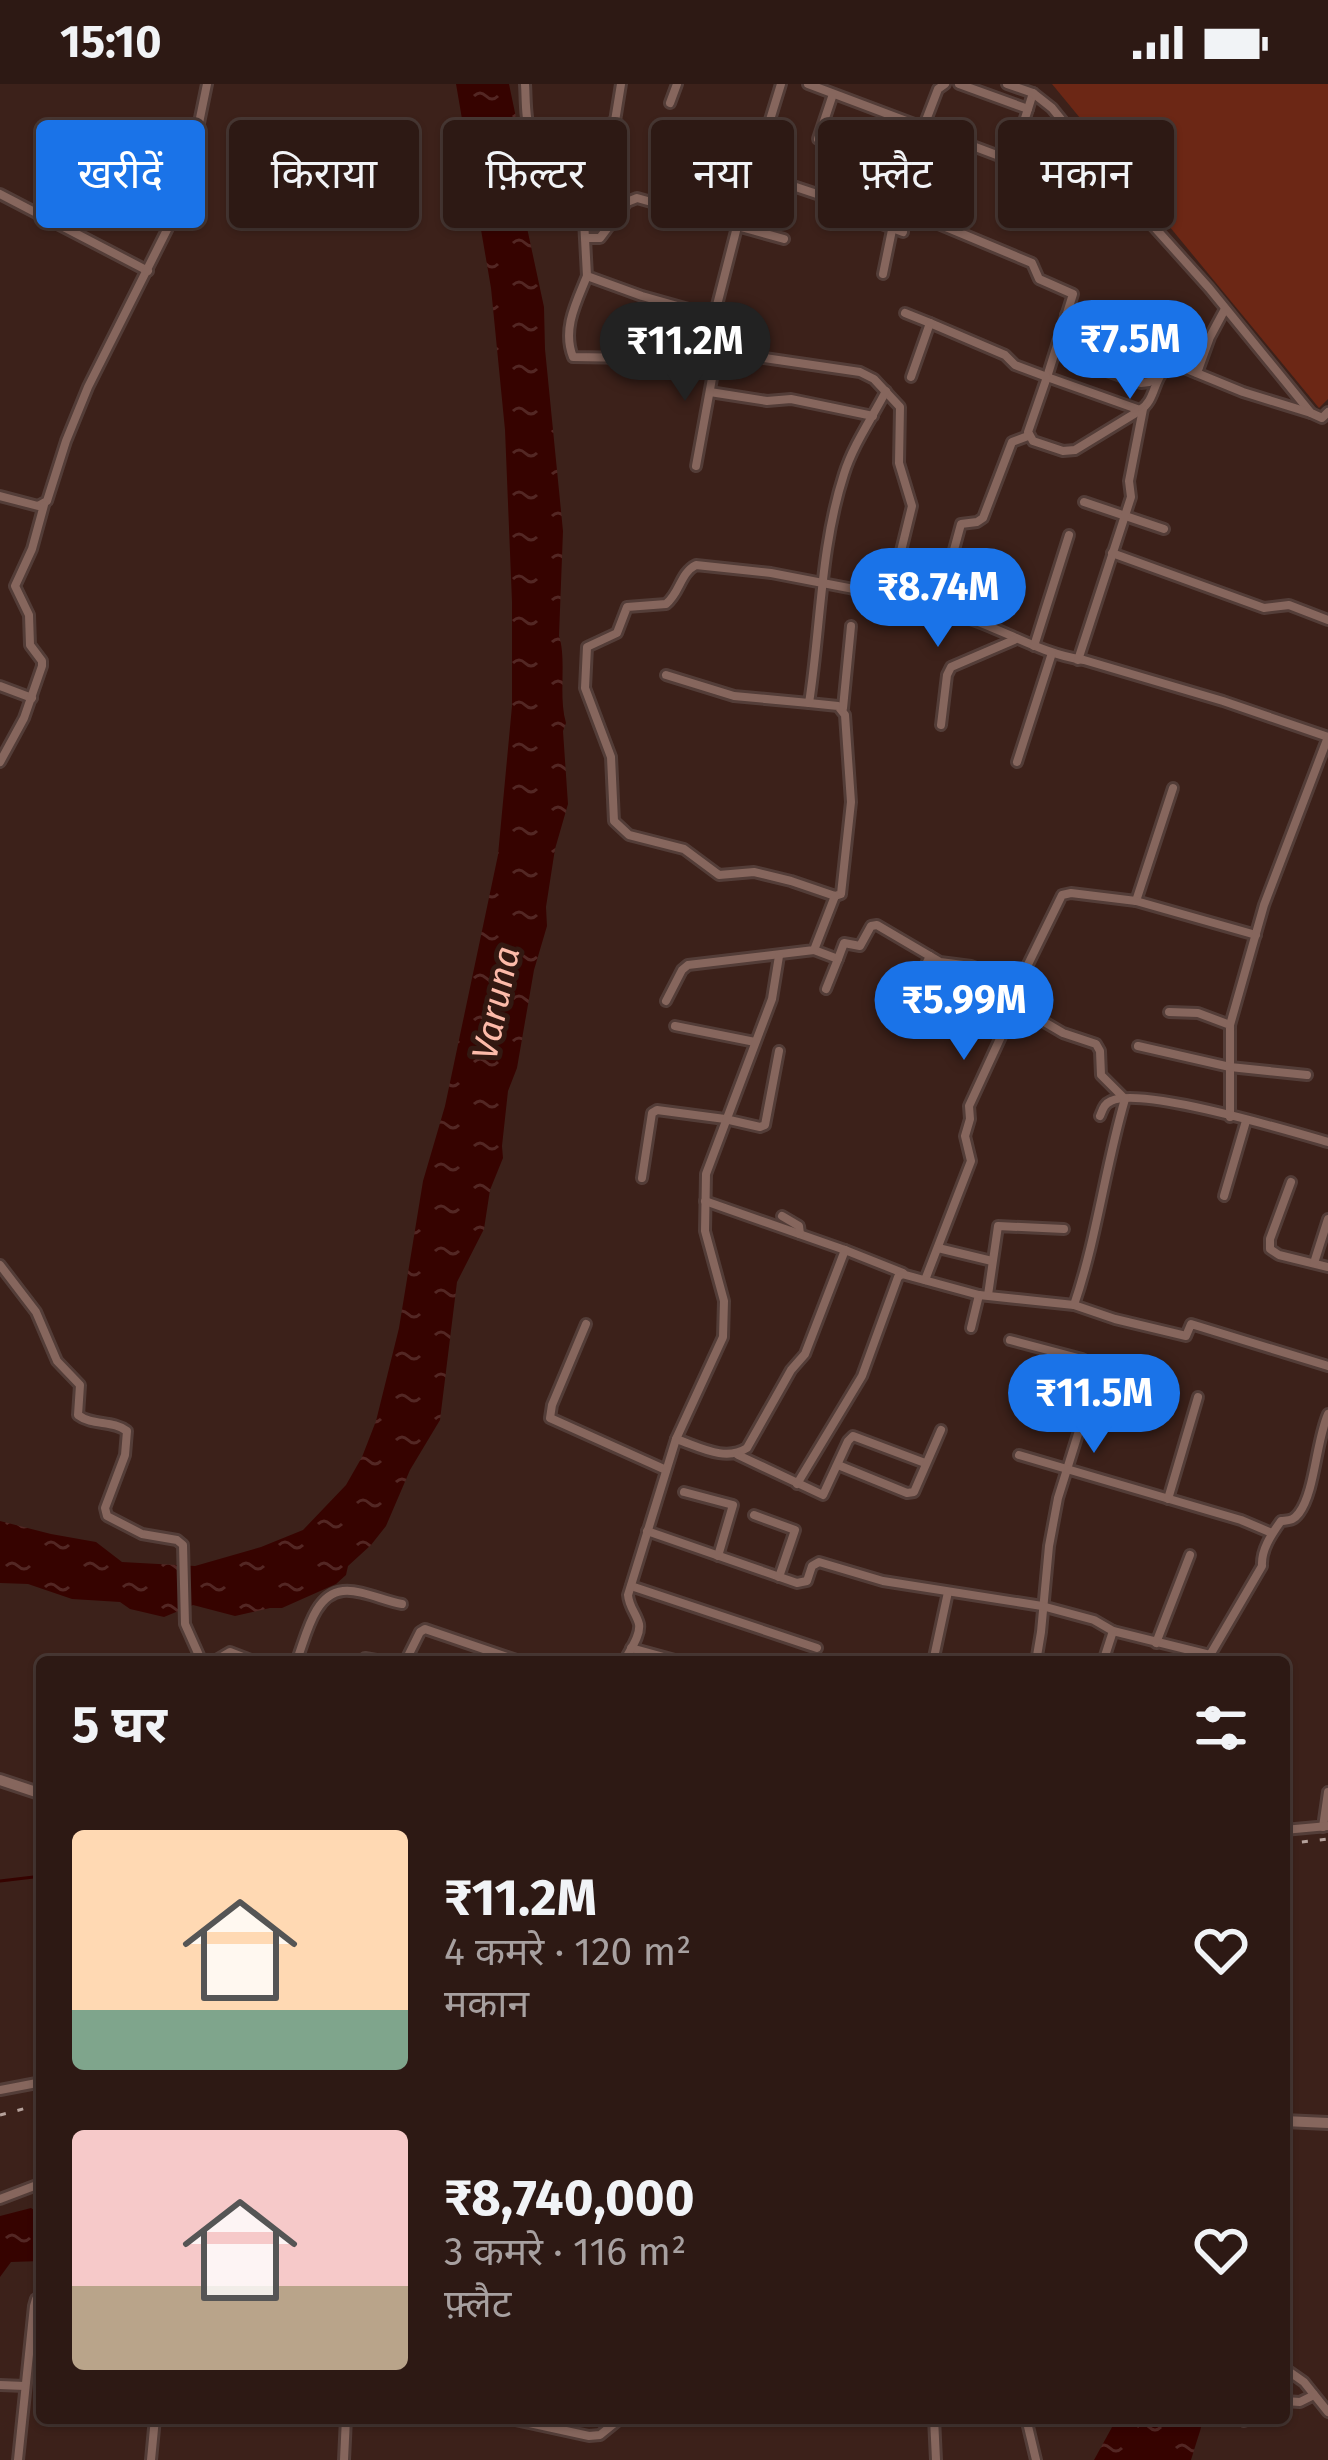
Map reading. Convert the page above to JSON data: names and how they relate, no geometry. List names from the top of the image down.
{
  "water": ["Varuna"],
  "page": {
    "status": "15:10",
    "chip": [
      "खरीदें",
      "किराया",
      "फ़िल्टर",
      "नया",
      "फ़्लैट",
      "मकान"
    ],
    "price": [
      "₹7.5M",
      "₹11.2M",
      "₹8.74M",
      "₹5.99M",
      "₹11.5M"
    ],
    "heading": "5 घर",
    "list": [
      {
        "name": "₹11.2M",
        "note": "4 कमरे · 120 m² · मकान"
      },
      {
        "name": "₹8,740,000",
        "note": "3 कमरे · 116 m² · फ़्लैट"
      }
    ]
  }
}
